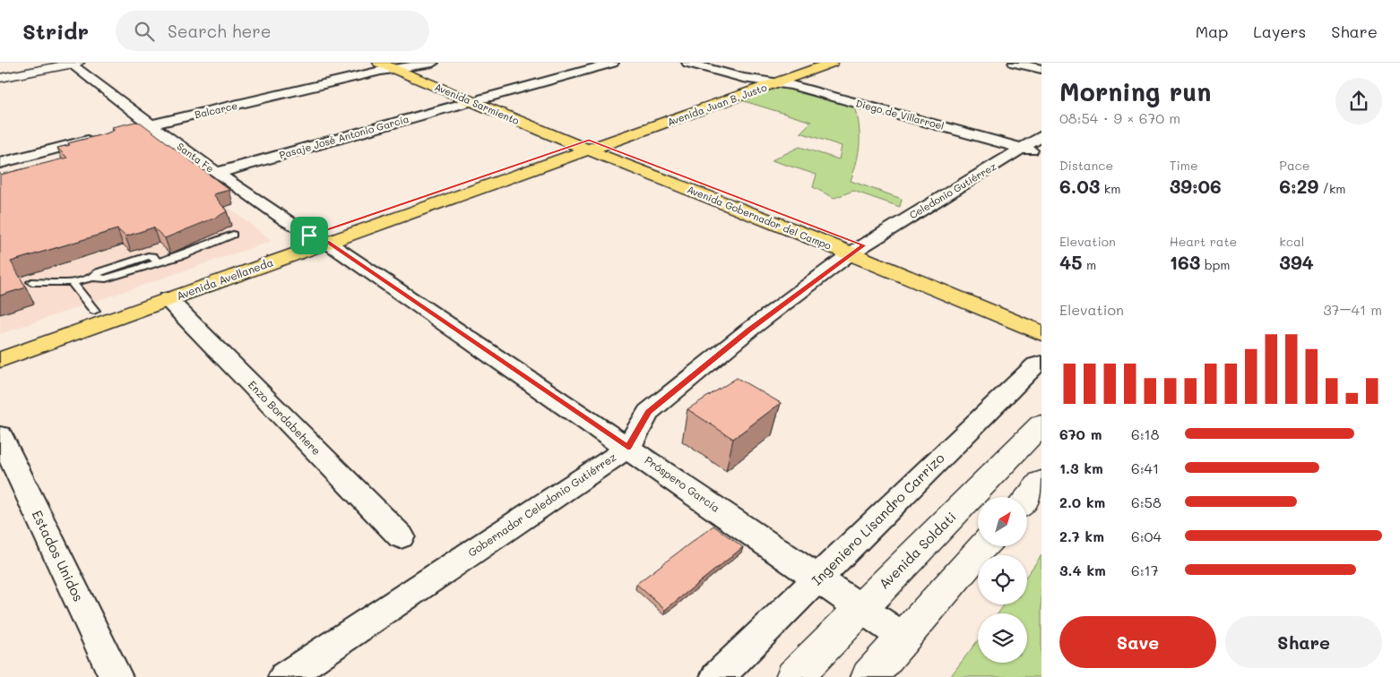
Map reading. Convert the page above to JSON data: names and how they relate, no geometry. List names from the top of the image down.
{
  "streets": {
    "main road": [
      "Avenida Sarmiento",
      "Avenida Juan B. Justo",
      "Avenida Gobernador del Campo",
      "Avenida Avellaneda",
      "Avenida Soldati"
    ],
    "street": [
      "Balcarce",
      "Diego de Villarroel",
      "Pasaje José Antonio García",
      "Santa Fe",
      "Celedonio Gutiérrez",
      "Enzo Bordabehere",
      "Próspero García",
      "Gobernador Celedonio Gutiérrez",
      "Ingeniero Lisandro Carrizo",
      "Estados Unidos"
    ]
  },
  "crossings": [
    ["Avenida Sarmiento", "Avenida Juan B. Justo"],
    ["Avenida Sarmiento", "Balcarce"],
    ["Avenida Sarmiento", "Pasaje José Antonio García"],
    ["Avenida Sarmiento", "Avenida Gobernador del Campo"],
    ["Avenida Sarmiento", "Avenida Avellaneda"],
    ["Avenida Juan B. Justo", "Diego de Villarroel"],
    ["Avenida Juan B. Justo", "Avenida Gobernador del Campo"],
    ["Avenida Juan B. Justo", "Avenida Avellaneda"],
    ["Balcarce", "Santa Fe"],
    ["Diego de Villarroel", "Celedonio Gutiérrez"],
    ["Pasaje José Antonio García", "Santa Fe"],
    ["Santa Fe", "Avenida Avellaneda"],
    ["Santa Fe", "Próspero García"],
    ["Celedonio Gutiérrez", "Avenida Gobernador del Campo"],
    ["Celedonio Gutiérrez", "Gobernador Celedonio Gutiérrez"],
    ["Avenida Gobernador del Campo", "Avenida Avellaneda"],
    ["Avenida Gobernador del Campo", "Gobernador Celedonio Gutiérrez"],
    ["Avenida Avellaneda", "Enzo Bordabehere"],
    ["Avenida Avellaneda", "Próspero García"],
    ["Próspero García", "Gobernador Celedonio Gutiérrez"],
    ["Próspero García", "Ingeniero Lisandro Carrizo"],
    ["Próspero García", "Avenida Soldati"]
  ],
  "north": "top right",
  "page": {
    "header": "Stridr",
    "search": "Search here",
    "nav": ["Map", "Layers", "Share"],
    "heading": ["Morning run", "08:54 · 9 × 670 m"],
    "stats": [
      ["Distance", "6.03 km"],
      ["Time", "39:06"],
      ["Pace", "6:29 /km"],
      ["Elevation", "45 m"],
      ["Heart rate", "163 bpm"],
      ["kcal", "394"]
    ],
    "chart": ["Elevation", "37–41 m"],
    "list": [
      {
        "name": "670 m",
        "note": "6:18"
      },
      {
        "name": "1.3 km",
        "note": "6:41"
      },
      {
        "name": "2.0 km",
        "note": "6:58"
      },
      {
        "name": "2.7 km",
        "note": "6:04"
      },
      {
        "name": "3.4 km",
        "note": "6:17"
      }
    ],
    "buttons": ["Save", "Share"]
  }
}
